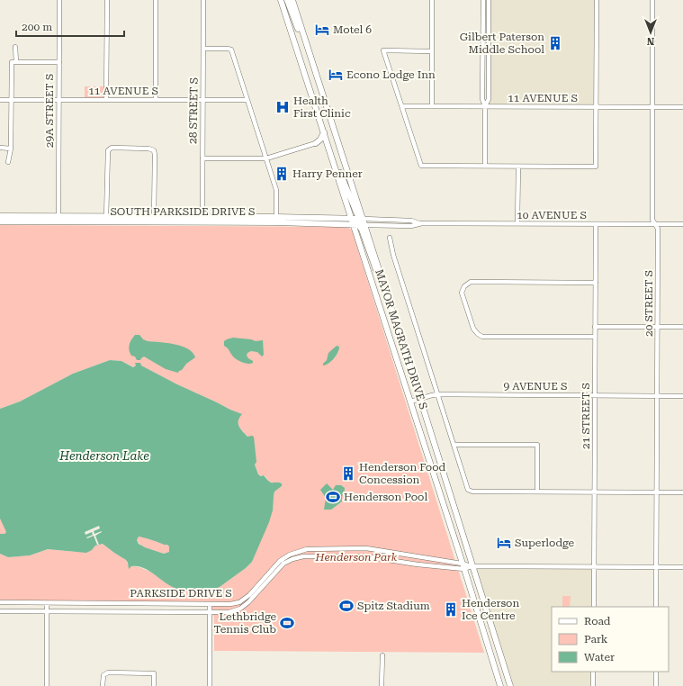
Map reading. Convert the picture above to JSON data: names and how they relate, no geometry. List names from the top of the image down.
{
  "streets": {
    "main road": ["SOUTH PARKSIDE DRIVE S", "MAYOR MAGRATH DRIVE S"],
    "street": [
      "11 AVENUE S",
      "29A STREET S",
      "28 STREET S",
      "10 AVENUE S",
      "20 STREET S",
      "9 AVENUE S",
      "21 STREET S",
      "PARKSIDE DRIVE S"
    ]
  },
  "crossings": [
    ["11 AVENUE S", "29A STREET S"],
    ["11 AVENUE S", "28 STREET S"],
    ["11 AVENUE S", "20 STREET S"],
    ["29A STREET S", "SOUTH PARKSIDE DRIVE S"],
    ["28 STREET S", "SOUTH PARKSIDE DRIVE S"],
    ["SOUTH PARKSIDE DRIVE S", "10 AVENUE S"],
    ["SOUTH PARKSIDE DRIVE S", "MAYOR MAGRATH DRIVE S"],
    ["10 AVENUE S", "20 STREET S"],
    ["10 AVENUE S", "MAYOR MAGRATH DRIVE S"],
    ["10 AVENUE S", "21 STREET S"],
    ["20 STREET S", "9 AVENUE S"],
    ["MAYOR MAGRATH DRIVE S", "9 AVENUE S"],
    ["MAYOR MAGRATH DRIVE S", "PARKSIDE DRIVE S"],
    ["9 AVENUE S", "21 STREET S"]
  ],
  "water": ["Henderson Lake"],
  "parks": ["Henderson Park"],
  "places": {
    "hotel": ["Motel 6", "Econo Lodge Inn", "Superlodge"],
    "building": [
      "Gilbert Paterson Middle School",
      "Harry Penner",
      "Henderson Food Concession",
      "Henderson Ice Centre"
    ],
    "hospital": ["Health First Clinic"],
    "sports": ["Henderson Pool", "Spitz Stadium", "Lethbridge Tennis Club"]
  },
  "legend": ["Road", "Park", "Water"],
  "scale_bar": "200 m",
  "north": "bottom"
}
